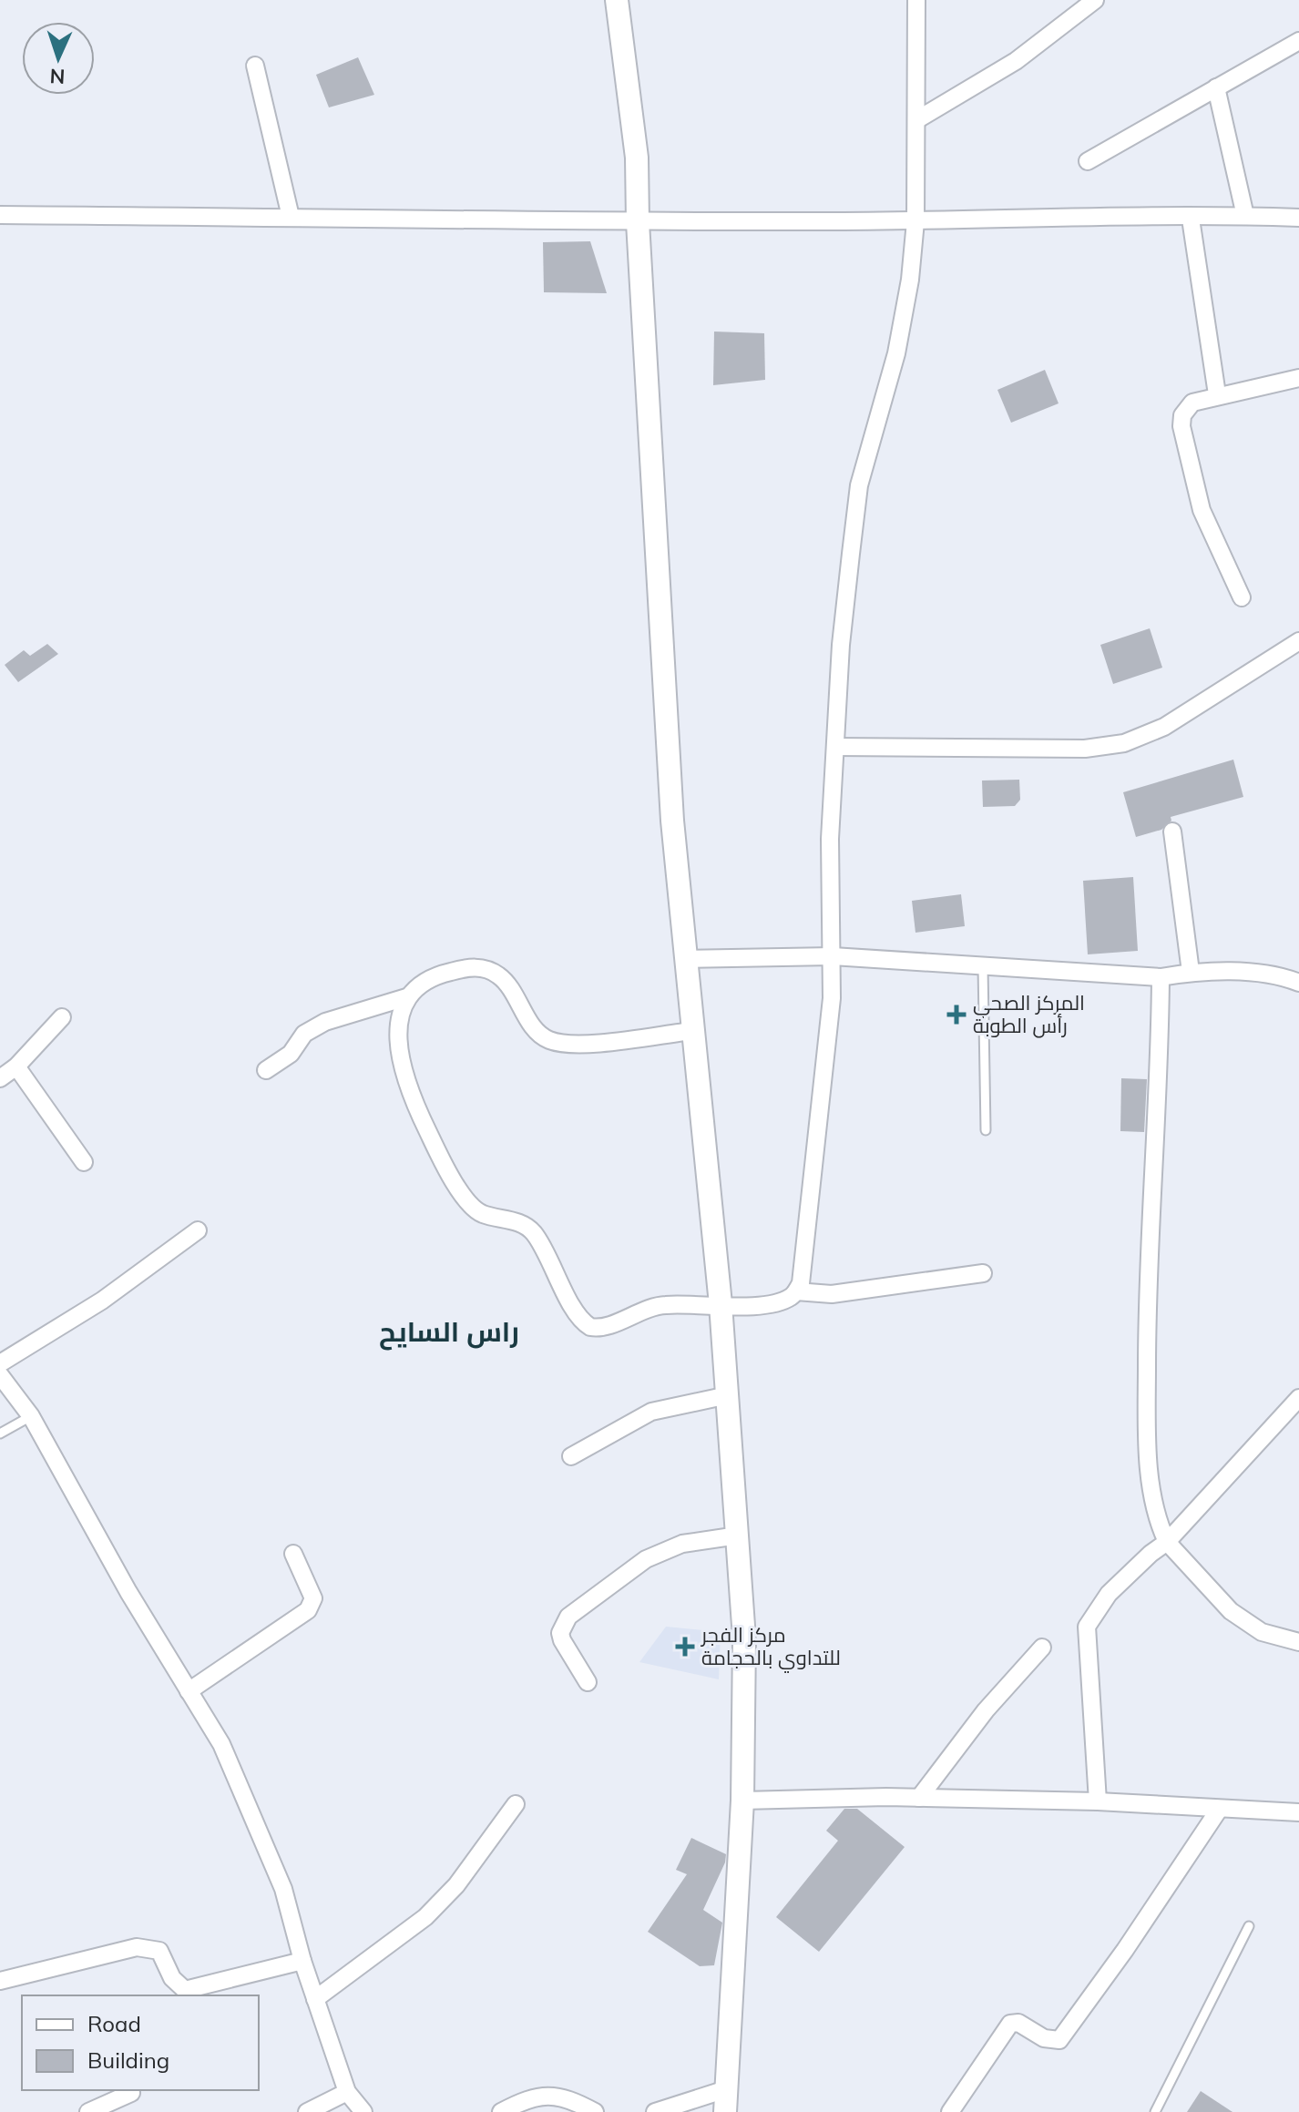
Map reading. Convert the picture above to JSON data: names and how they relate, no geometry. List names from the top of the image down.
{
  "districts": ["راس السايح"],
  "places": {
    "health": ["المركز الصحي رأس الطوبة", "مركز الفجر للتداوي بالحجامة"]
  },
  "legend": ["Road", "Building"],
  "north": "bottom"
}
